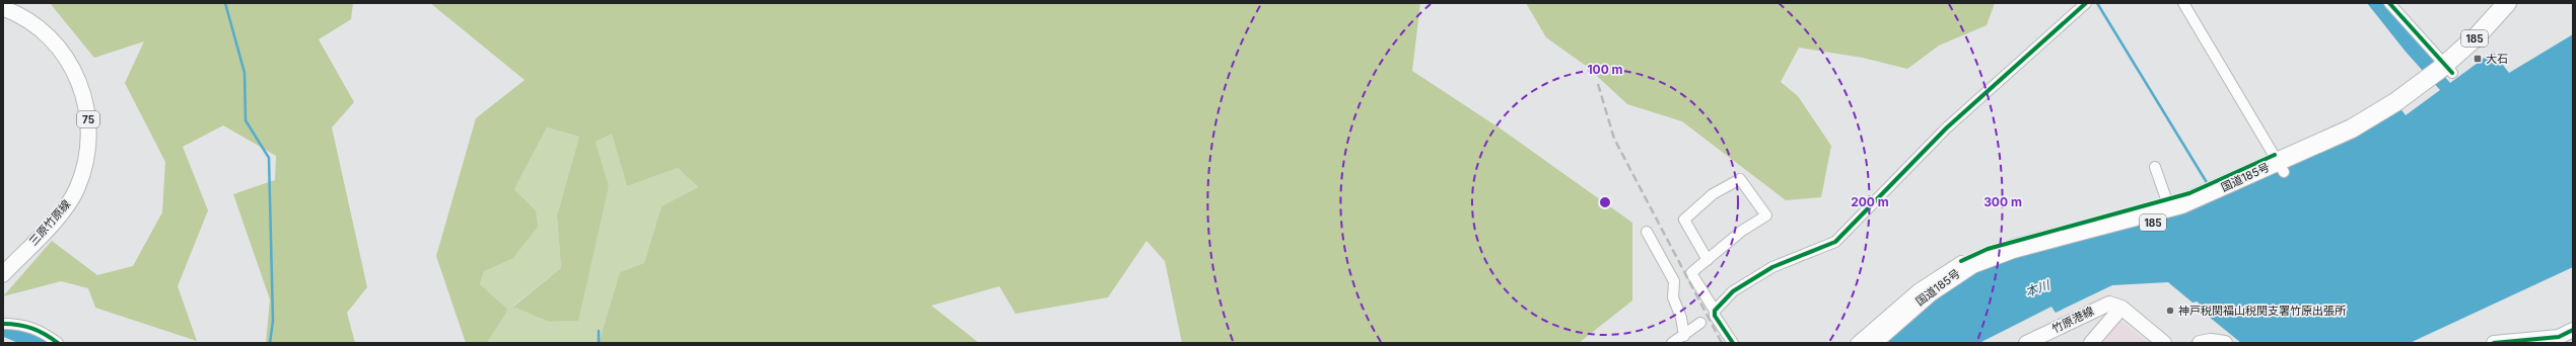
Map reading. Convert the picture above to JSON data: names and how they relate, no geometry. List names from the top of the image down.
{
  "streets": {
    "highway": ["185", "国道185号"],
    "main road": ["75", "三原竹原線"],
    "street": ["竹原港線"]
  },
  "water": ["本川"],
  "places": {
    "transit": ["大石"],
    "other": ["神戸税関福山税関支署竹原出張所"]
  },
  "rings": ["100 m", "200 m", "300 m"]
}
